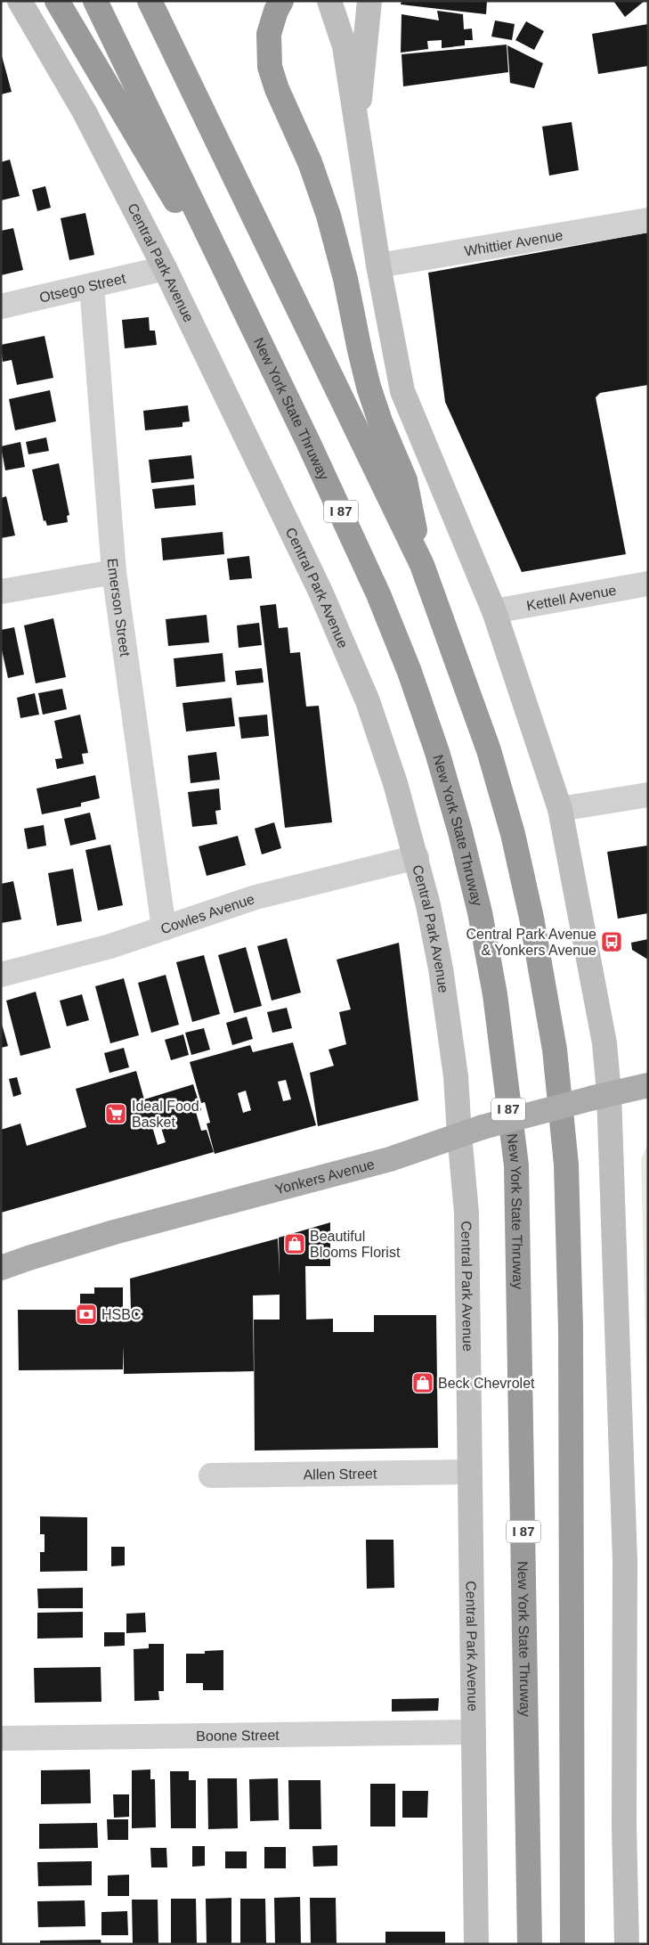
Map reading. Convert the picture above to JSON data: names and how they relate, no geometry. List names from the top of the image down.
{
  "streets": {
    "highway": ["New York State Thruway", "I 87"],
    "main road": ["Central Park Avenue", "Yonkers Avenue"],
    "street": [
      "Whittier Avenue",
      "Otsego Street",
      "Kettell Avenue",
      "Emerson Street",
      "Cowles Avenue",
      "Allen Street",
      "Boone Street"
    ]
  },
  "crossings": [
    ["Central Park Avenue", "Otsego Street"],
    ["Central Park Avenue", "Cowles Avenue"],
    ["Central Park Avenue", "Yonkers Avenue"],
    ["Central Park Avenue", "Allen Street"],
    ["Central Park Avenue", "Boone Street"],
    ["Otsego Street", "Emerson Street"],
    ["Emerson Street", "Cowles Avenue"]
  ],
  "places": {
    "bus stop": ["Central Park Avenue & Yonkers Avenue"],
    "supermarket": ["Ideal Food Basket"],
    "shop": ["Beautiful Blooms Florist", "Beck Chevrolet"],
    "bank": ["HSBC"]
  }
}
